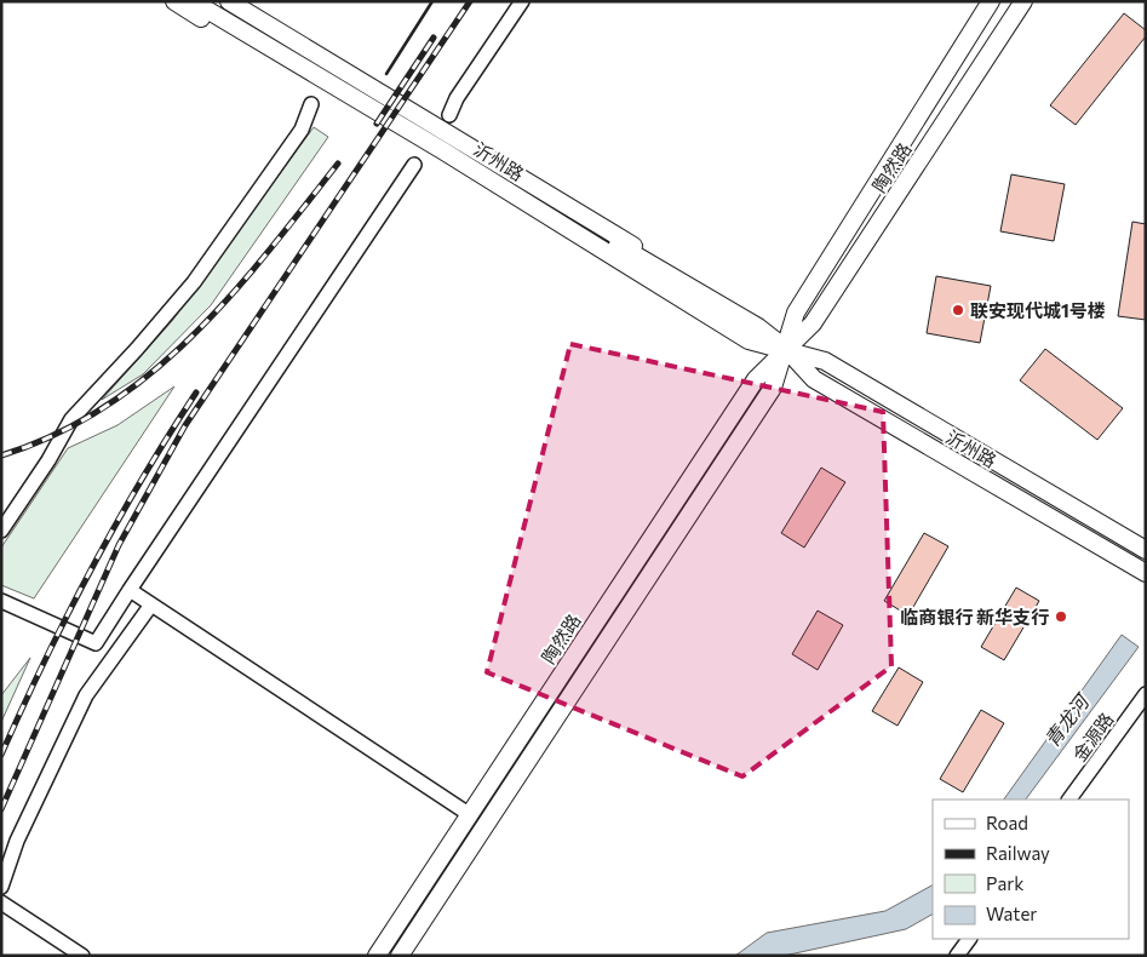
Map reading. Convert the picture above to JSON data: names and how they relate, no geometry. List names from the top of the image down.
{
  "streets": {
    "main road": ["沂州路", "陶然路"],
    "street": ["金源路"]
  },
  "crossings": [
    ["沂州路", "陶然路"]
  ],
  "water": ["青龙河"],
  "places": ["联安现代城1号楼", "临商银行 新华支行"],
  "legend": [
    "Road",
    "Railway",
    "Park",
    "Water"
  ]
}
